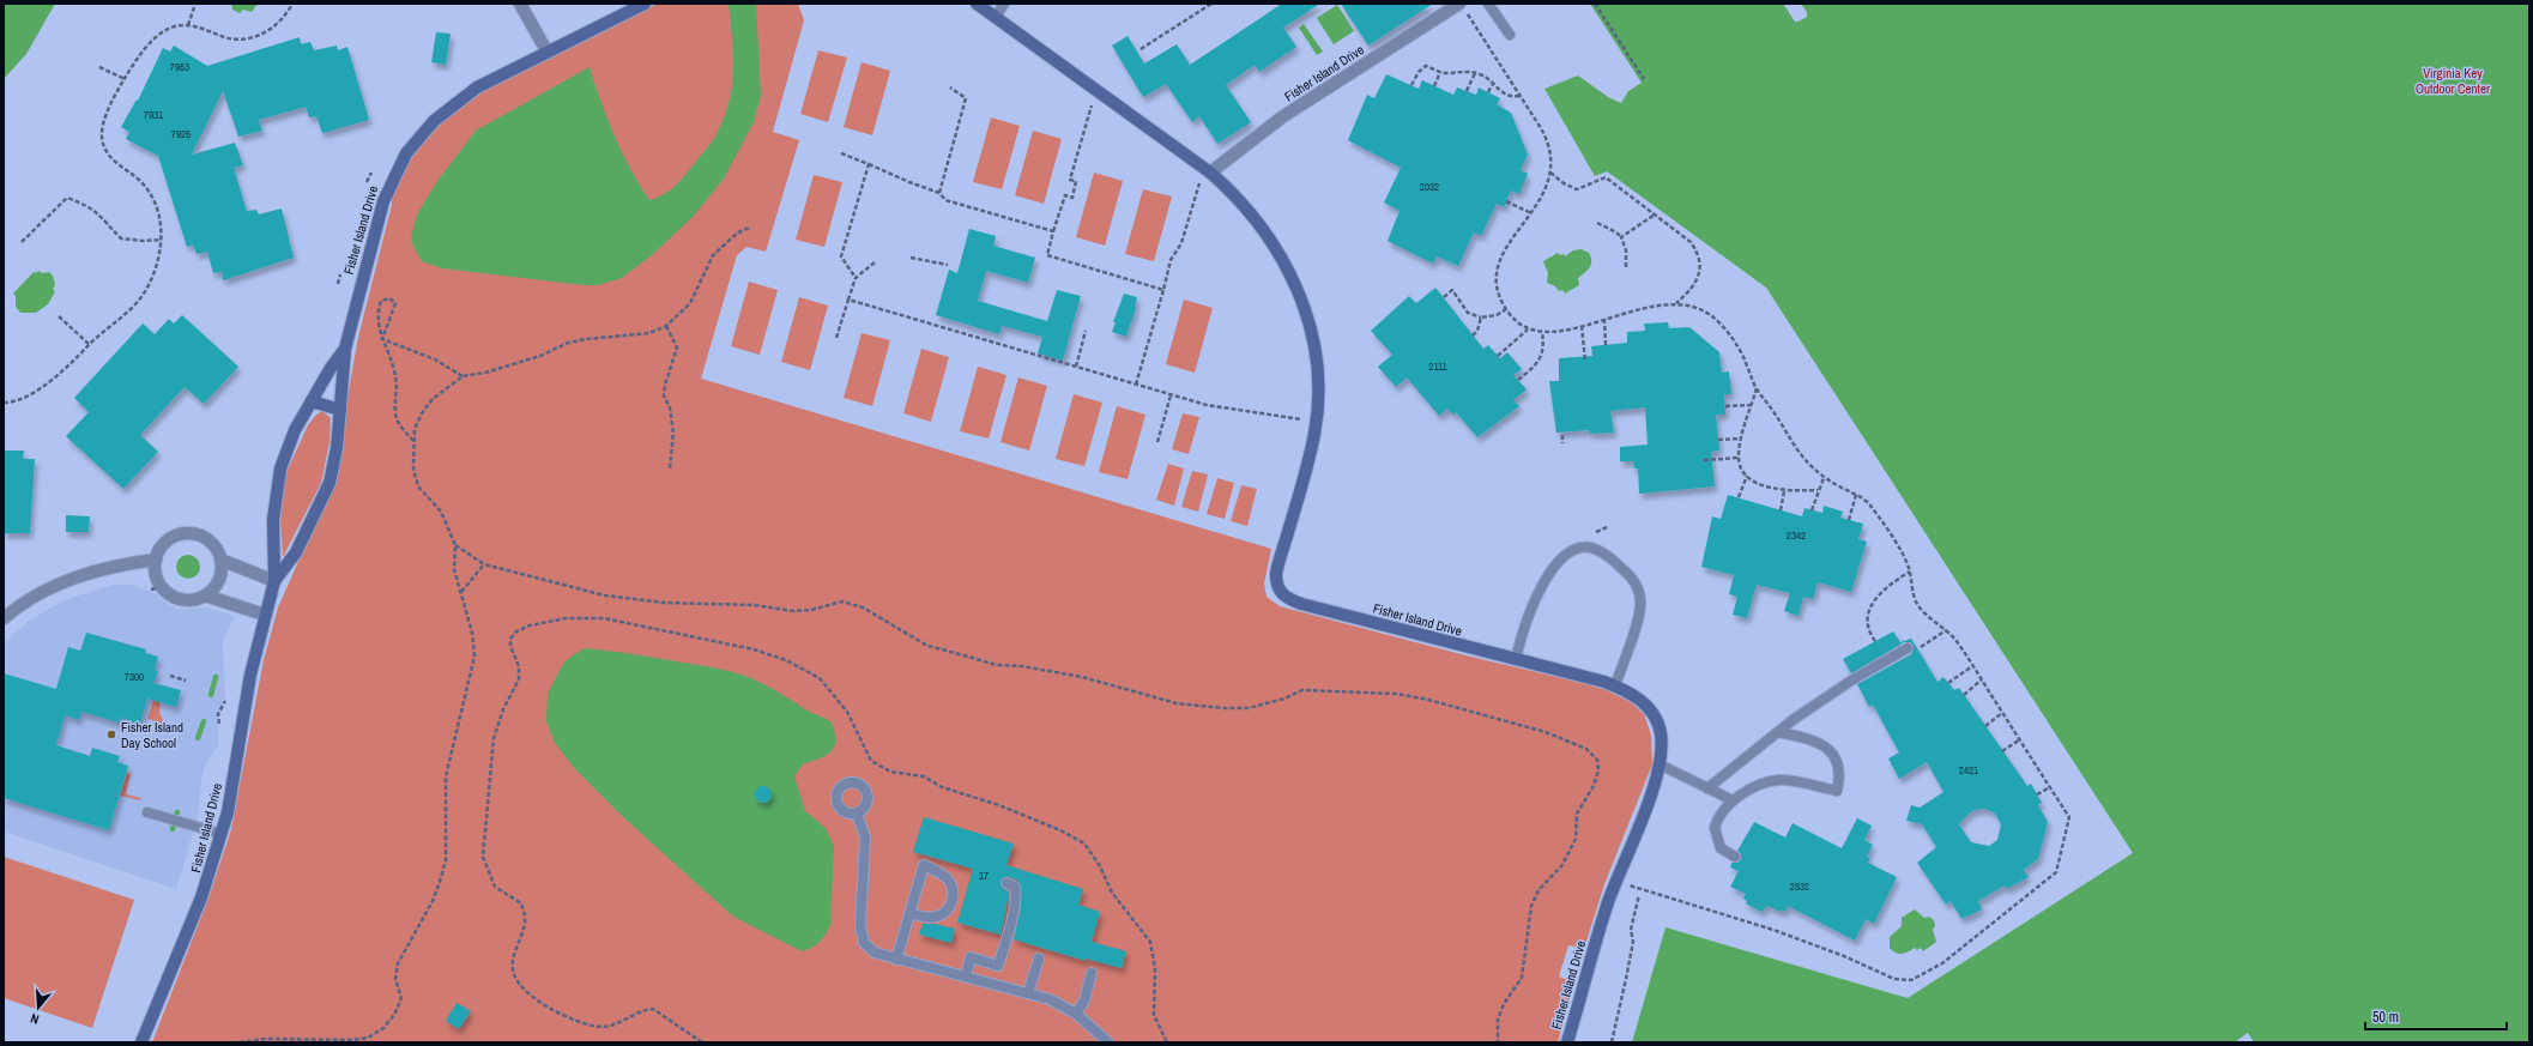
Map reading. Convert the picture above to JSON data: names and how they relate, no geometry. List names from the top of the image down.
{
  "streets": {
    "street": ["Fisher Island Drive"]
  },
  "parks": ["Virginia Key Outdoor Center"],
  "places": ["Fisher Island Day School"],
  "house_numbers": [
    "7953",
    "7931",
    "7925",
    "2032",
    "2111",
    "2342",
    "7300",
    "2421",
    "17",
    "2532"
  ],
  "scale_bar": "50 m",
  "north": "bottom"
}
